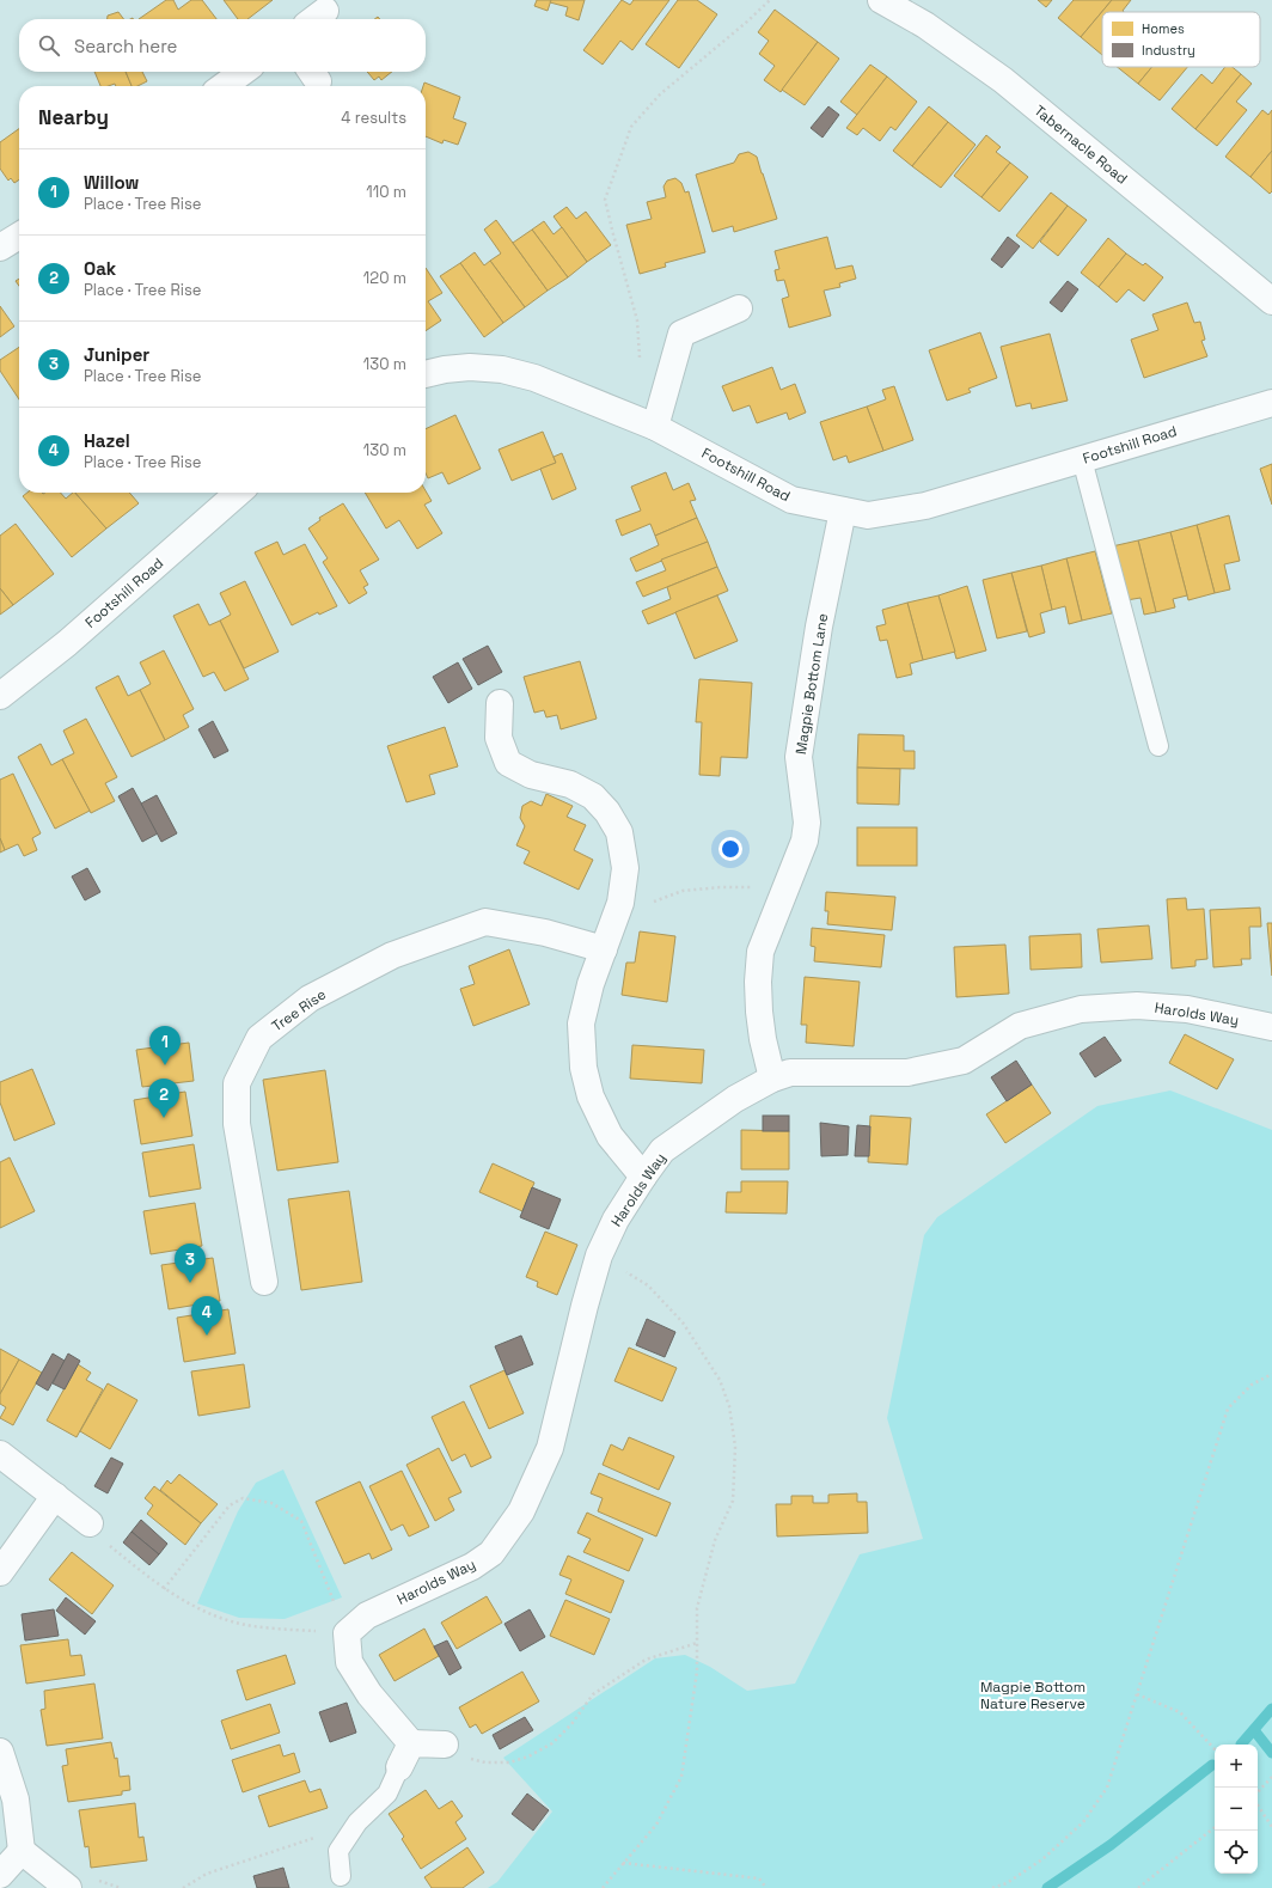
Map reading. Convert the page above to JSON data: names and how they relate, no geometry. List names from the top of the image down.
{
  "streets": {
    "street": [
      "Tabernacle Road",
      "Footshill Road",
      "Magpie Bottom Lane",
      "Tree Rise",
      "Harolds Way"
    ]
  },
  "crossings": [
    ["Footshill Road", "Magpie Bottom Lane"],
    ["Magpie Bottom Lane", "Harolds Way"]
  ],
  "parks": ["Magpie Bottom Nature Reserve"],
  "legend": ["Homes", "Industry"],
  "page": {
    "search": "Search here",
    "heading": ["Nearby", "4 results"],
    "list": [
      {
        "mark": "1",
        "name": "Willow",
        "note": "Place · Tree Rise",
        "value": "110 m"
      },
      {
        "mark": "2",
        "name": "Oak",
        "note": "Place · Tree Rise",
        "value": "120 m"
      },
      {
        "mark": "3",
        "name": "Juniper",
        "note": "Place · Tree Rise",
        "value": "130 m"
      },
      {
        "mark": "4",
        "name": "Hazel",
        "note": "Place · Tree Rise",
        "value": "130 m"
      }
    ],
    "pins": [
      "1",
      "2",
      "3",
      "4"
    ],
    "map_buttons": ["+", "−"]
  }
}
